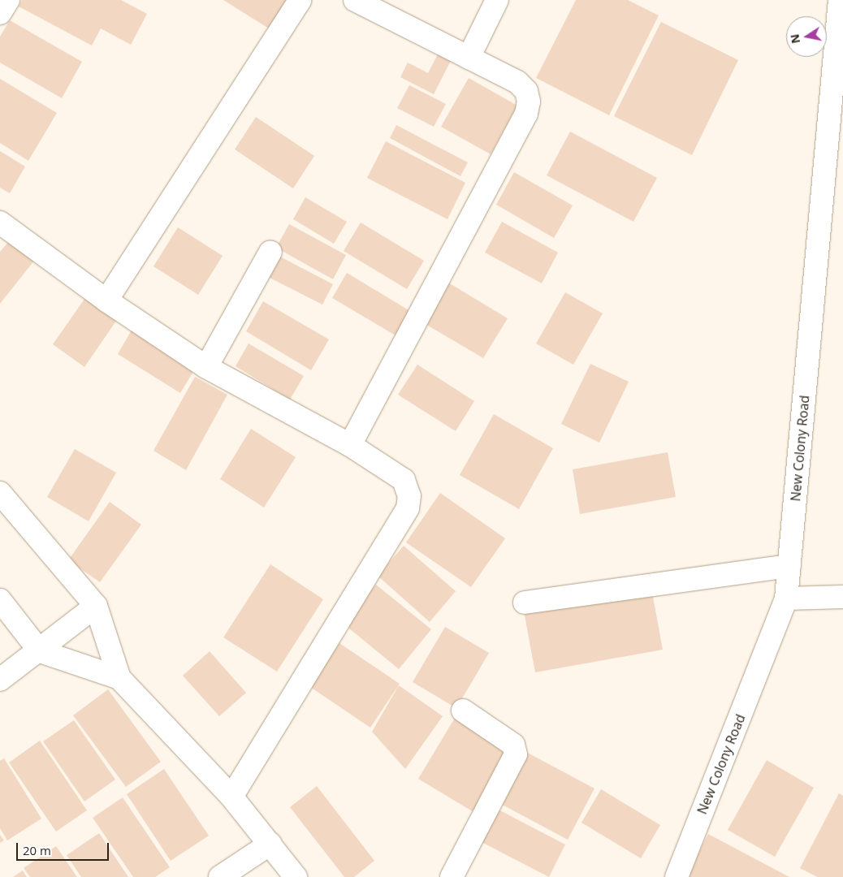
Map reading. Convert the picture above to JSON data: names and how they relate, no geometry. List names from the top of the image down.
{
  "streets": {
    "street": ["New Colony Road"]
  },
  "scale_bar": "20 m",
  "north": "left"
}
